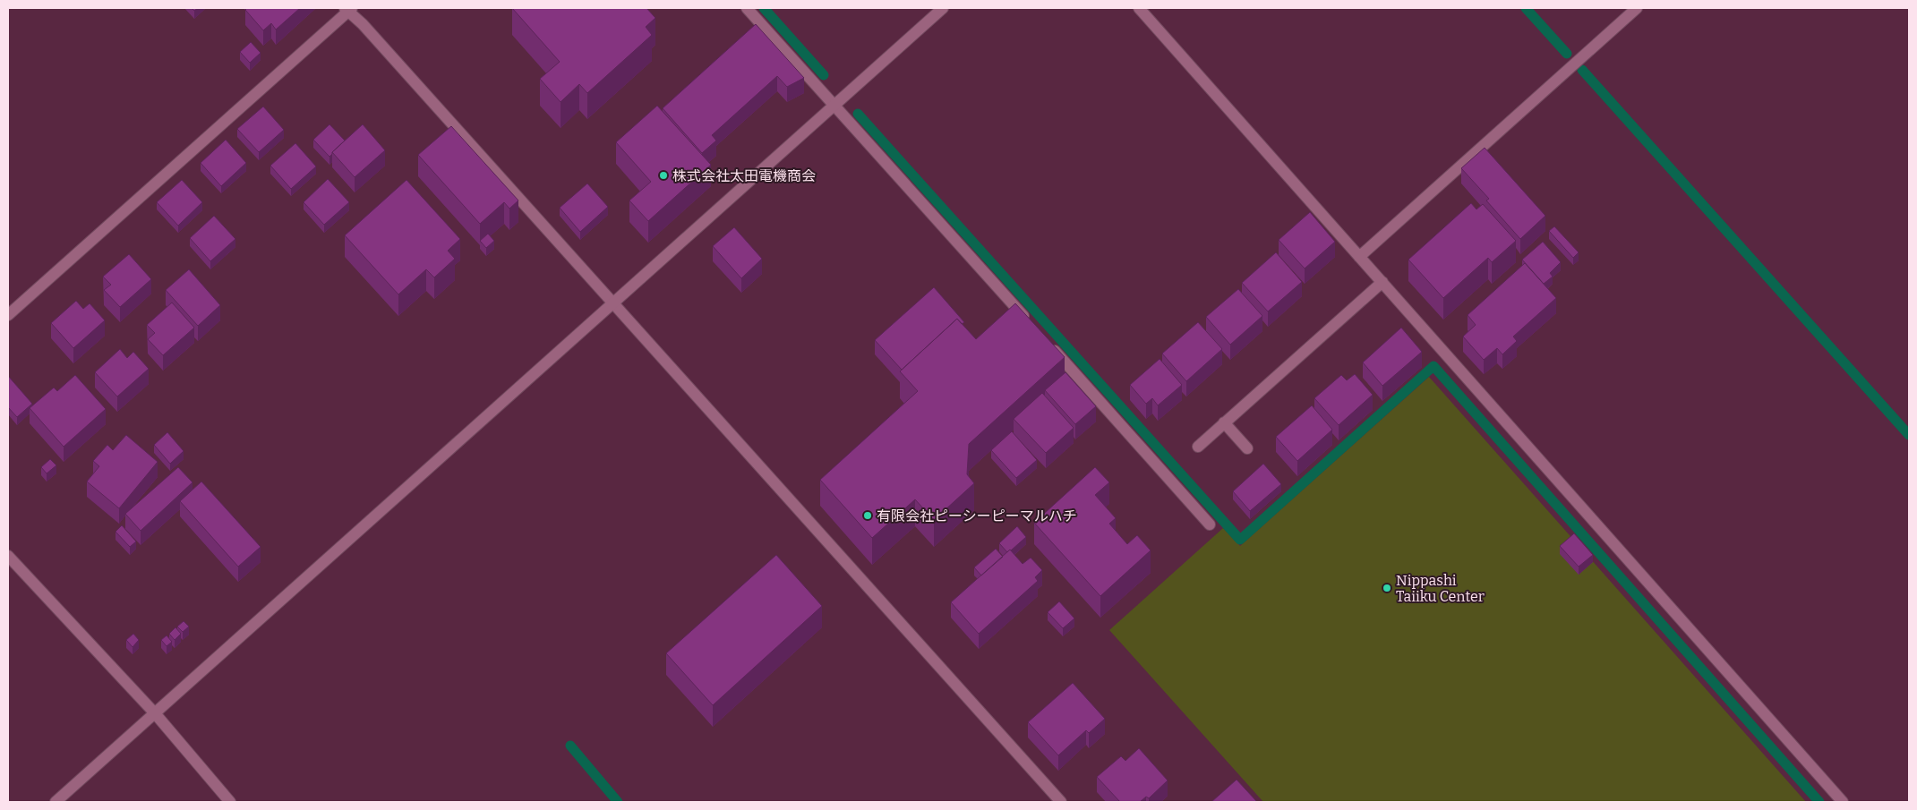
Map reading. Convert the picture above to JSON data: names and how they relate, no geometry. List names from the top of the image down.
{
  "places": ["株式会社太田電機商会", "有限会社ピーシーピーマルハチ", "Nippashi Taiiku Center"]
}
